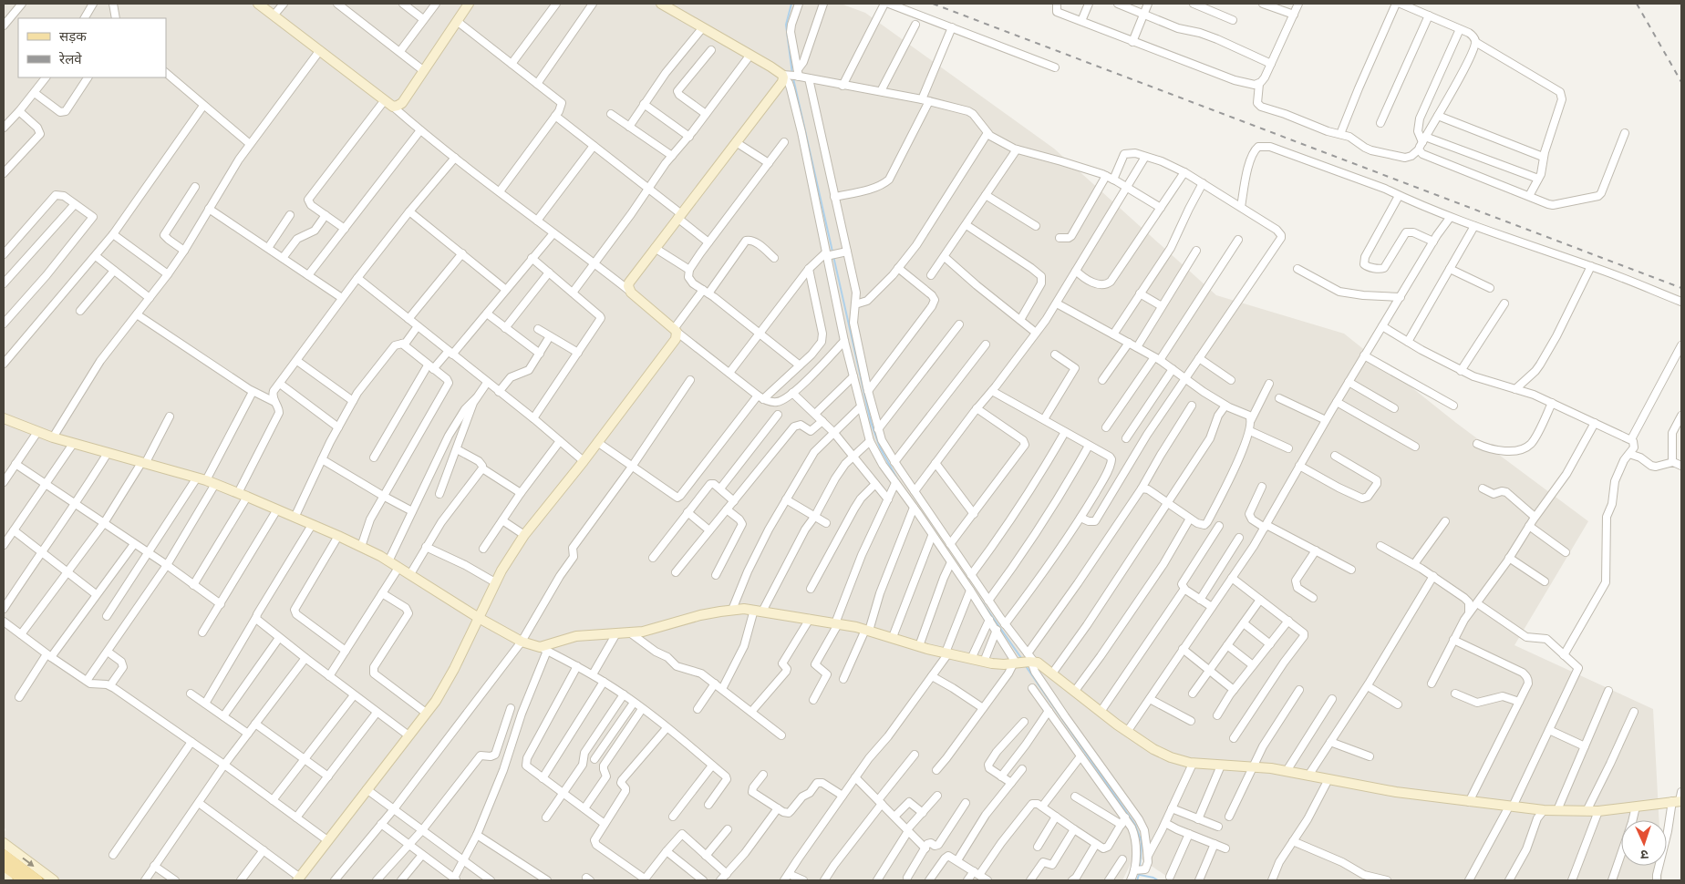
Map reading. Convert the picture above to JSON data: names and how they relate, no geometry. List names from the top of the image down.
{
  "legend": ["सड़क", "रेलवे"],
  "north": "bottom"
}
